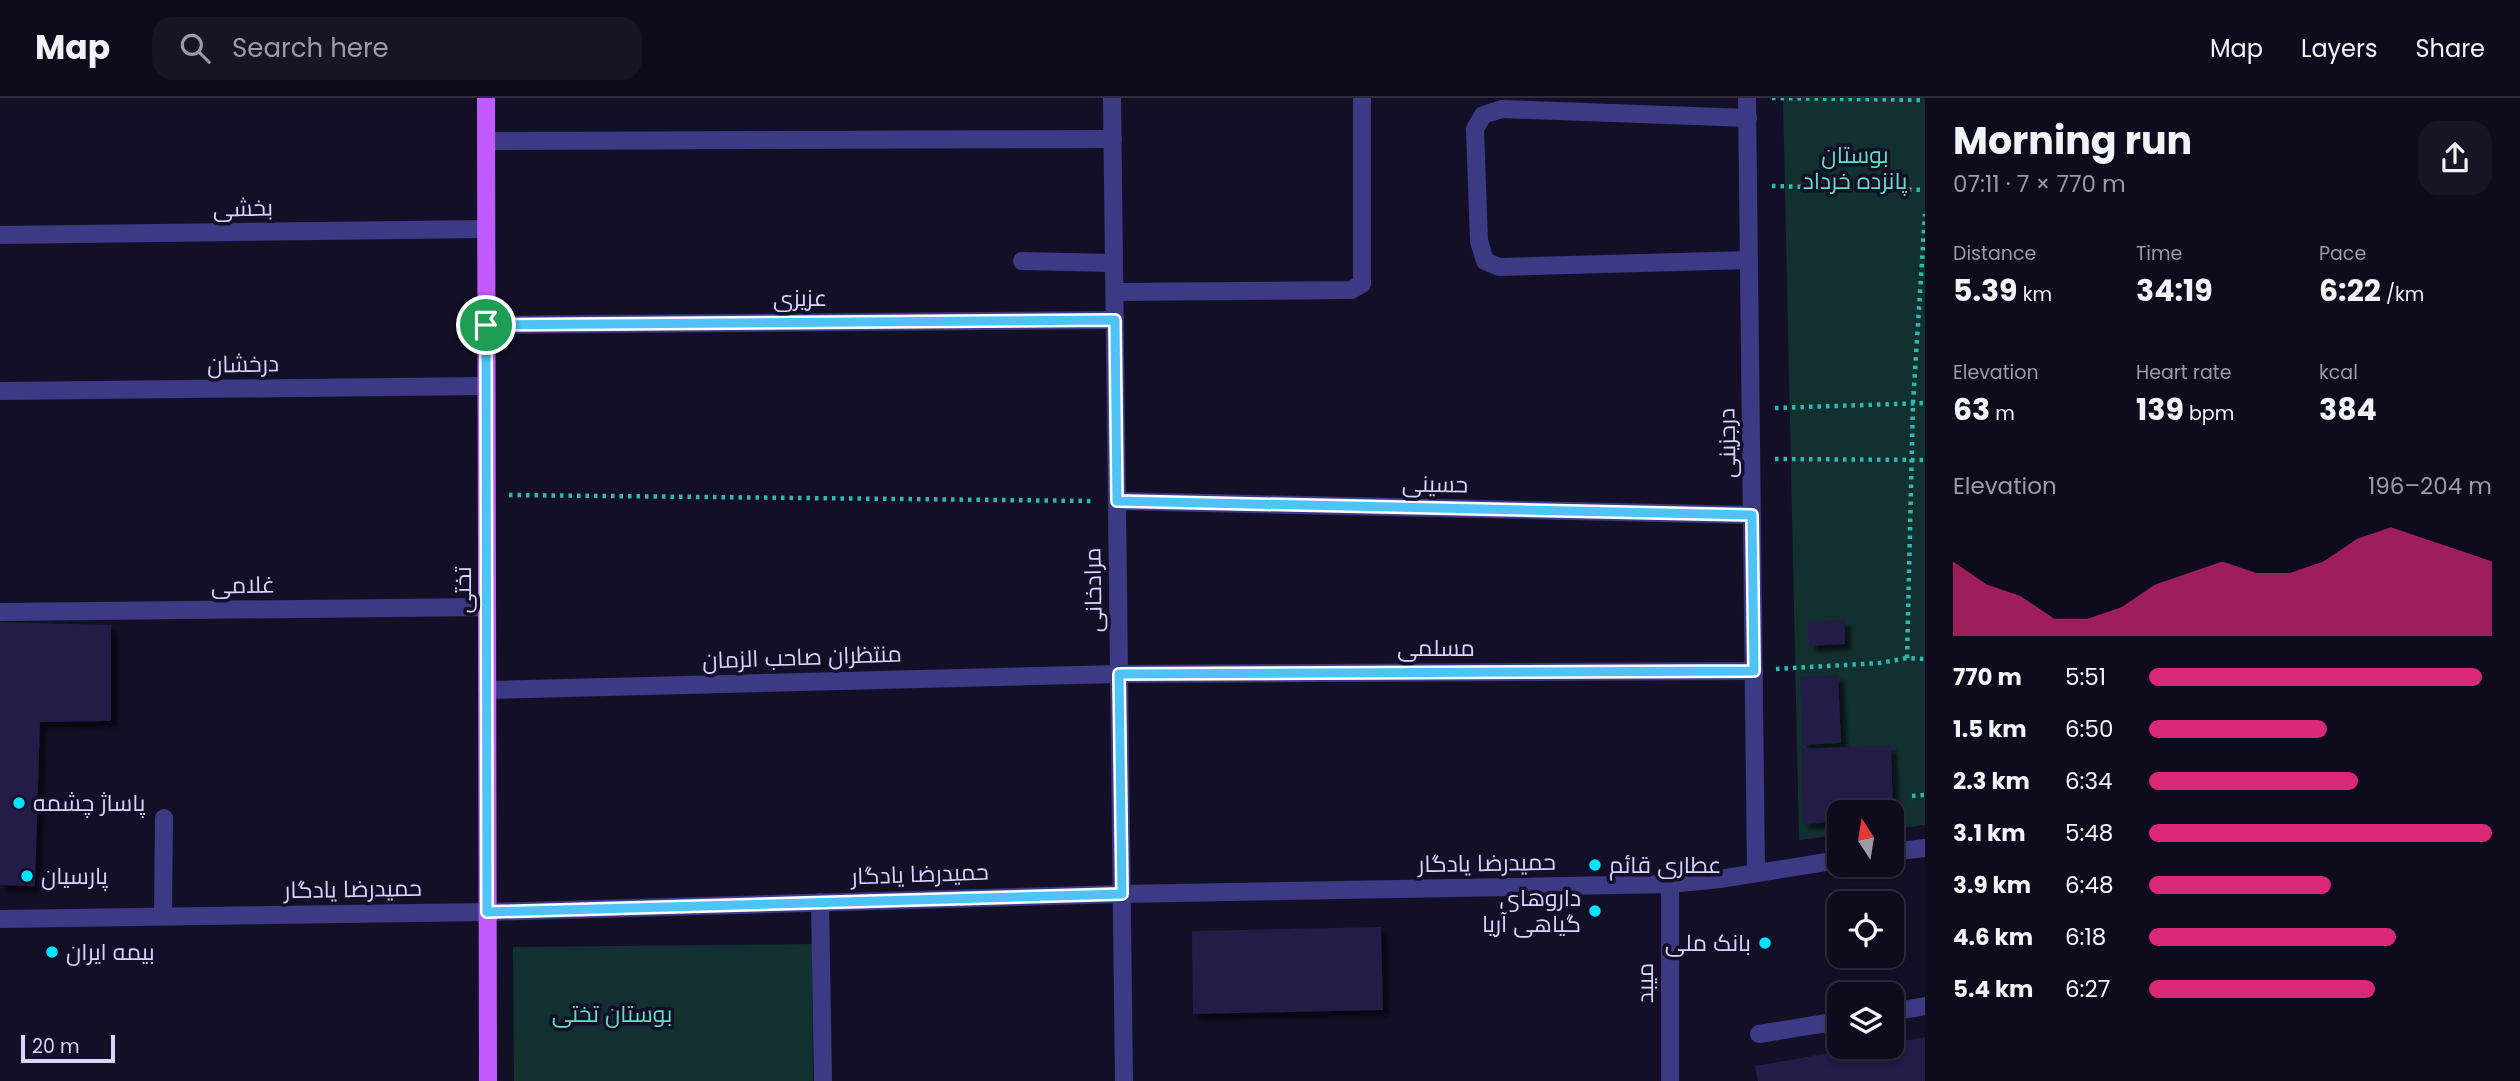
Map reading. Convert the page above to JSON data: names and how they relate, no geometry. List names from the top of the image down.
{
  "streets": {
    "main road": ["تختی"],
    "street": [
      "بخشی",
      "عزیزی",
      "درخشان",
      "درجزینی",
      "حسینی",
      "غلامی",
      "مرادخانی",
      "مسلمی",
      "منتظران صاحب الزمان",
      "حمیدرضا یادگار",
      "میبد"
    ]
  },
  "crossings": [
    ["بخشی", "تختی"],
    ["عزیزی", "تختی"],
    ["عزیزی", "مرادخانی"],
    ["درخشان", "تختی"],
    ["درجزینی", "حسینی"],
    ["درجزینی", "مسلمی"],
    ["درجزینی", "حمیدرضا یادگار"],
    ["حسینی", "مرادخانی"],
    ["غلامی", "تختی"],
    ["تختی", "منتظران صاحب الزمان"],
    ["تختی", "حمیدرضا یادگار"],
    ["مرادخانی", "مسلمی"],
    ["مرادخانی", "منتظران صاحب الزمان"],
    ["مرادخانی", "حمیدرضا یادگار"],
    ["مسلمی", "منتظران صاحب الزمان"],
    ["حمیدرضا یادگار", "میبد"]
  ],
  "parks": ["بوستان پانزده خرداد", "بوستان تختی"],
  "places": [
    "پاساژ چشمه",
    "عطاری قائم",
    "پارسیان",
    "داروهای گیاهی آریا",
    "بانک ملی",
    "بیمه ایران"
  ],
  "scale_bar": "20 m",
  "north": "top",
  "page": {
    "header": "Map",
    "search": "Search here",
    "nav": ["Map", "Layers", "Share"],
    "heading": ["Morning run", "07:11 · 7 × 770 m"],
    "stats": [
      ["Distance", "5.39 km"],
      ["Time", "34:19"],
      ["Pace", "6:22 /km"],
      ["Elevation", "63 m"],
      ["Heart rate", "139 bpm"],
      ["kcal", "384"]
    ],
    "chart": ["Elevation", "196–204 m"],
    "list": [
      {
        "name": "770 m",
        "note": "5:51"
      },
      {
        "name": "1.5 km",
        "note": "6:50"
      },
      {
        "name": "2.3 km",
        "note": "6:34"
      },
      {
        "name": "3.1 km",
        "note": "5:48"
      },
      {
        "name": "3.9 km",
        "note": "6:48"
      },
      {
        "name": "4.6 km",
        "note": "6:18"
      },
      {
        "name": "5.4 km",
        "note": "6:27"
      }
    ],
    "scale": "20 m"
  }
}
